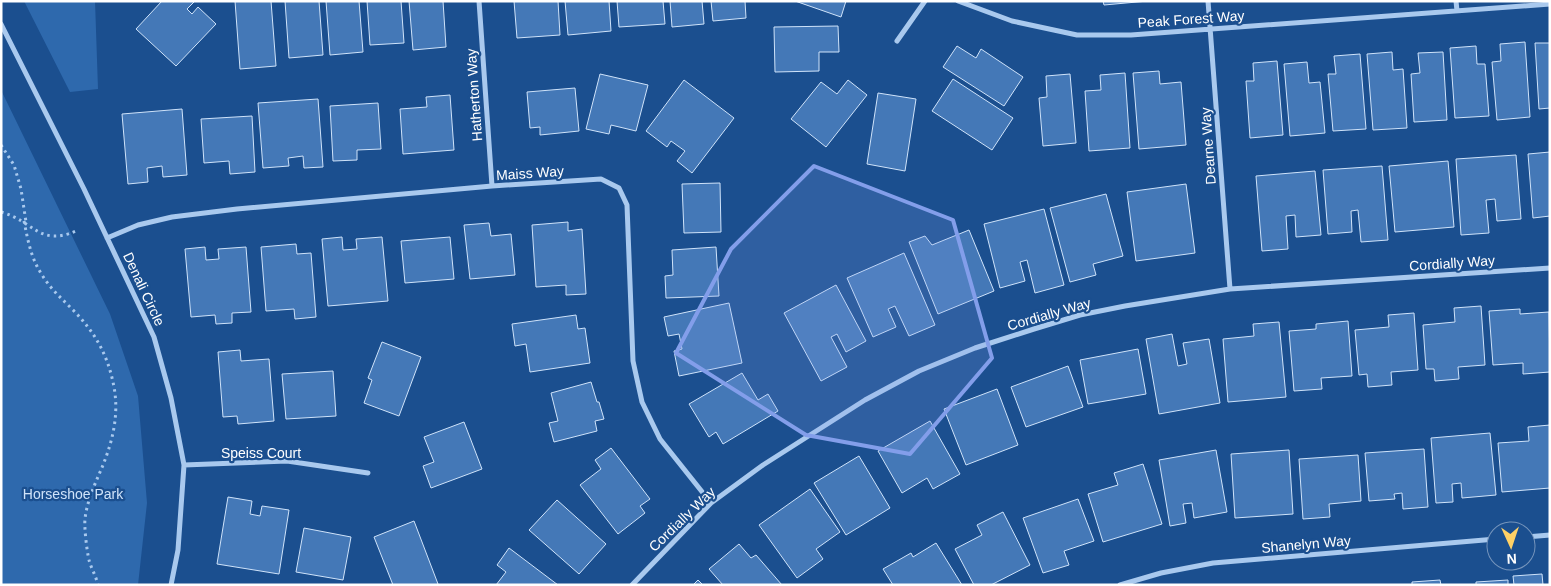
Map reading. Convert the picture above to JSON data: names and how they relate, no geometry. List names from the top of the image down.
{
  "streets": {
    "street": [
      "Peak Forest Way",
      "Hatherton Way",
      "Dearne Way",
      "Maiss Way",
      "Cordially Way",
      "Denali Circle",
      "Speiss Court",
      "Shanelyn Way"
    ]
  },
  "crossings": [
    ["Peak Forest Way", "Dearne Way"],
    ["Hatherton Way", "Maiss Way"],
    ["Dearne Way", "Cordially Way"],
    ["Maiss Way", "Cordially Way"],
    ["Maiss Way", "Denali Circle"],
    ["Denali Circle", "Speiss Court"]
  ],
  "parks": ["Horseshoe Park"],
  "north": "bottom"
}
